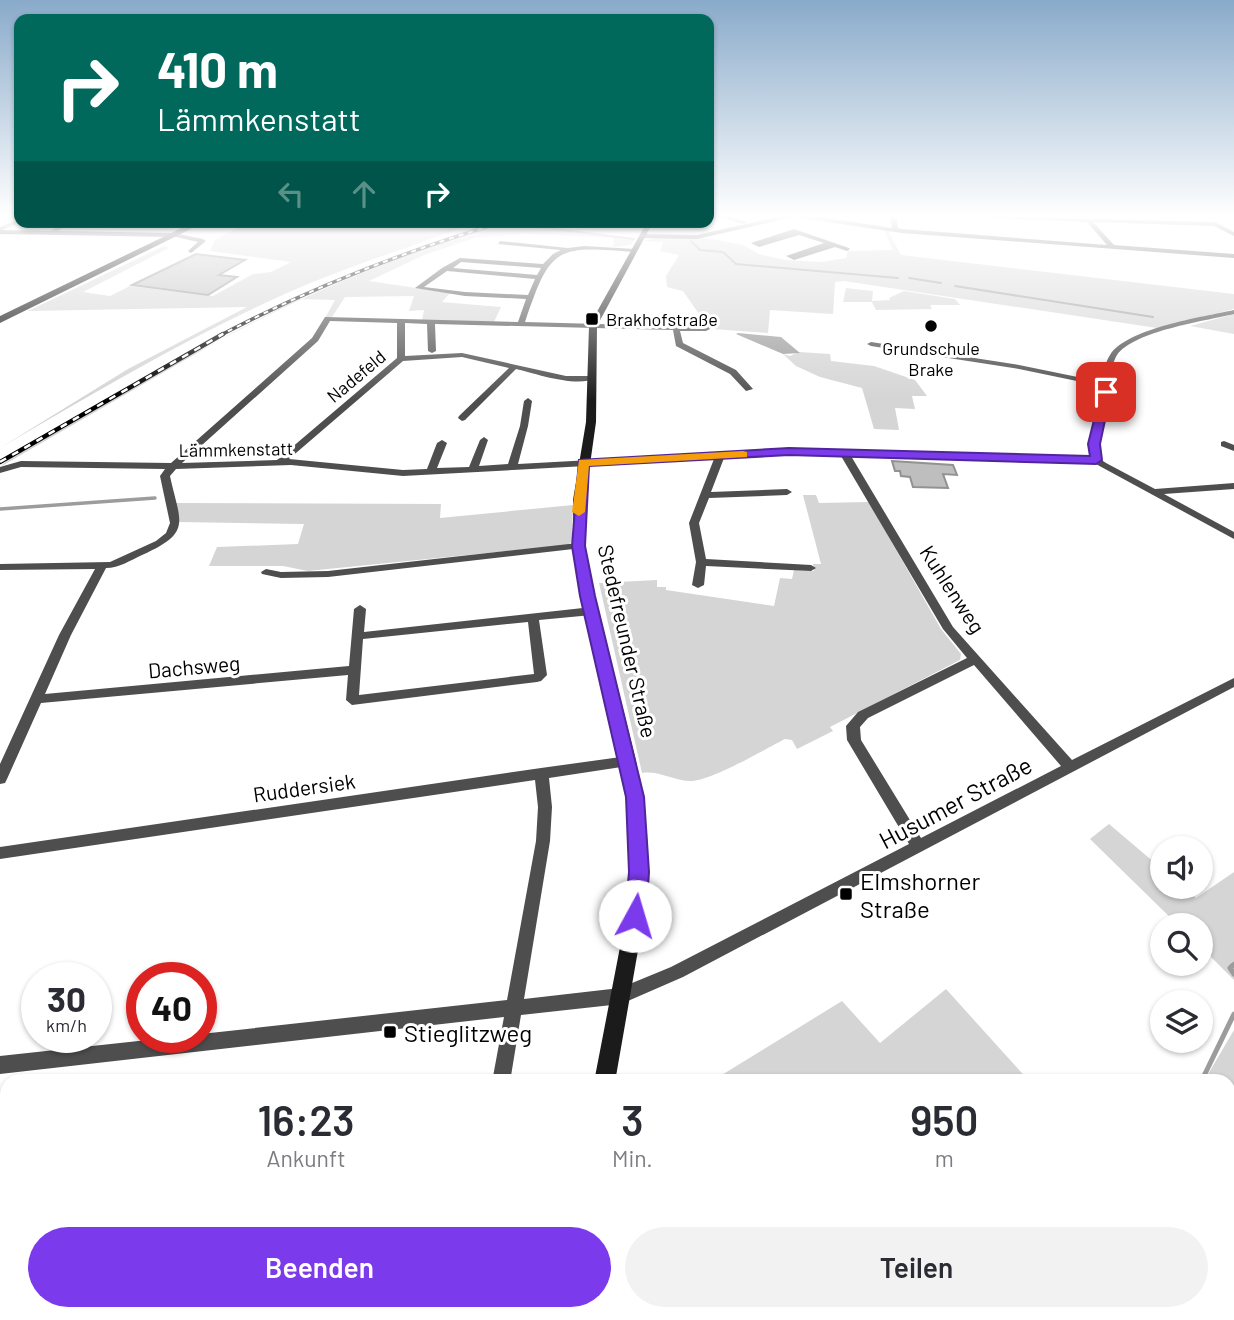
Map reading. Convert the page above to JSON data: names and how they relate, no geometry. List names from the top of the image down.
{
  "streets": {
    "street": [
      "Nadefeld",
      "Lämmkenstatt",
      "Kuhlenweg",
      "Stedefreunder Straße",
      "Dachsweg",
      "Ruddersiek",
      "Husumer Straße"
    ]
  },
  "crossings": [
    ["Nadefeld", "Lämmkenstatt"],
    ["Nadefeld", "Stedefreunder Straße"],
    ["Lämmkenstatt", "Kuhlenweg"],
    ["Lämmkenstatt", "Stedefreunder Straße"],
    ["Kuhlenweg", "Husumer Straße"],
    ["Stedefreunder Straße", "Ruddersiek"],
    ["Stedefreunder Straße", "Husumer Straße"]
  ],
  "places": {
    "transit": ["Brakhofstraße", "Elmshorner Straße", "Stieglitzweg"],
    "other": ["Grundschule Brake"]
  },
  "page": {
    "turn": ["410 m", "Lämmkenstatt"],
    "speed": "30 km/h",
    "limit": "40",
    "eta": [
      "16:23",
      "Ankunft",
      "3",
      "Min.",
      "950",
      "m"
    ],
    "buttons": ["Beenden", "Teilen"]
  }
}
